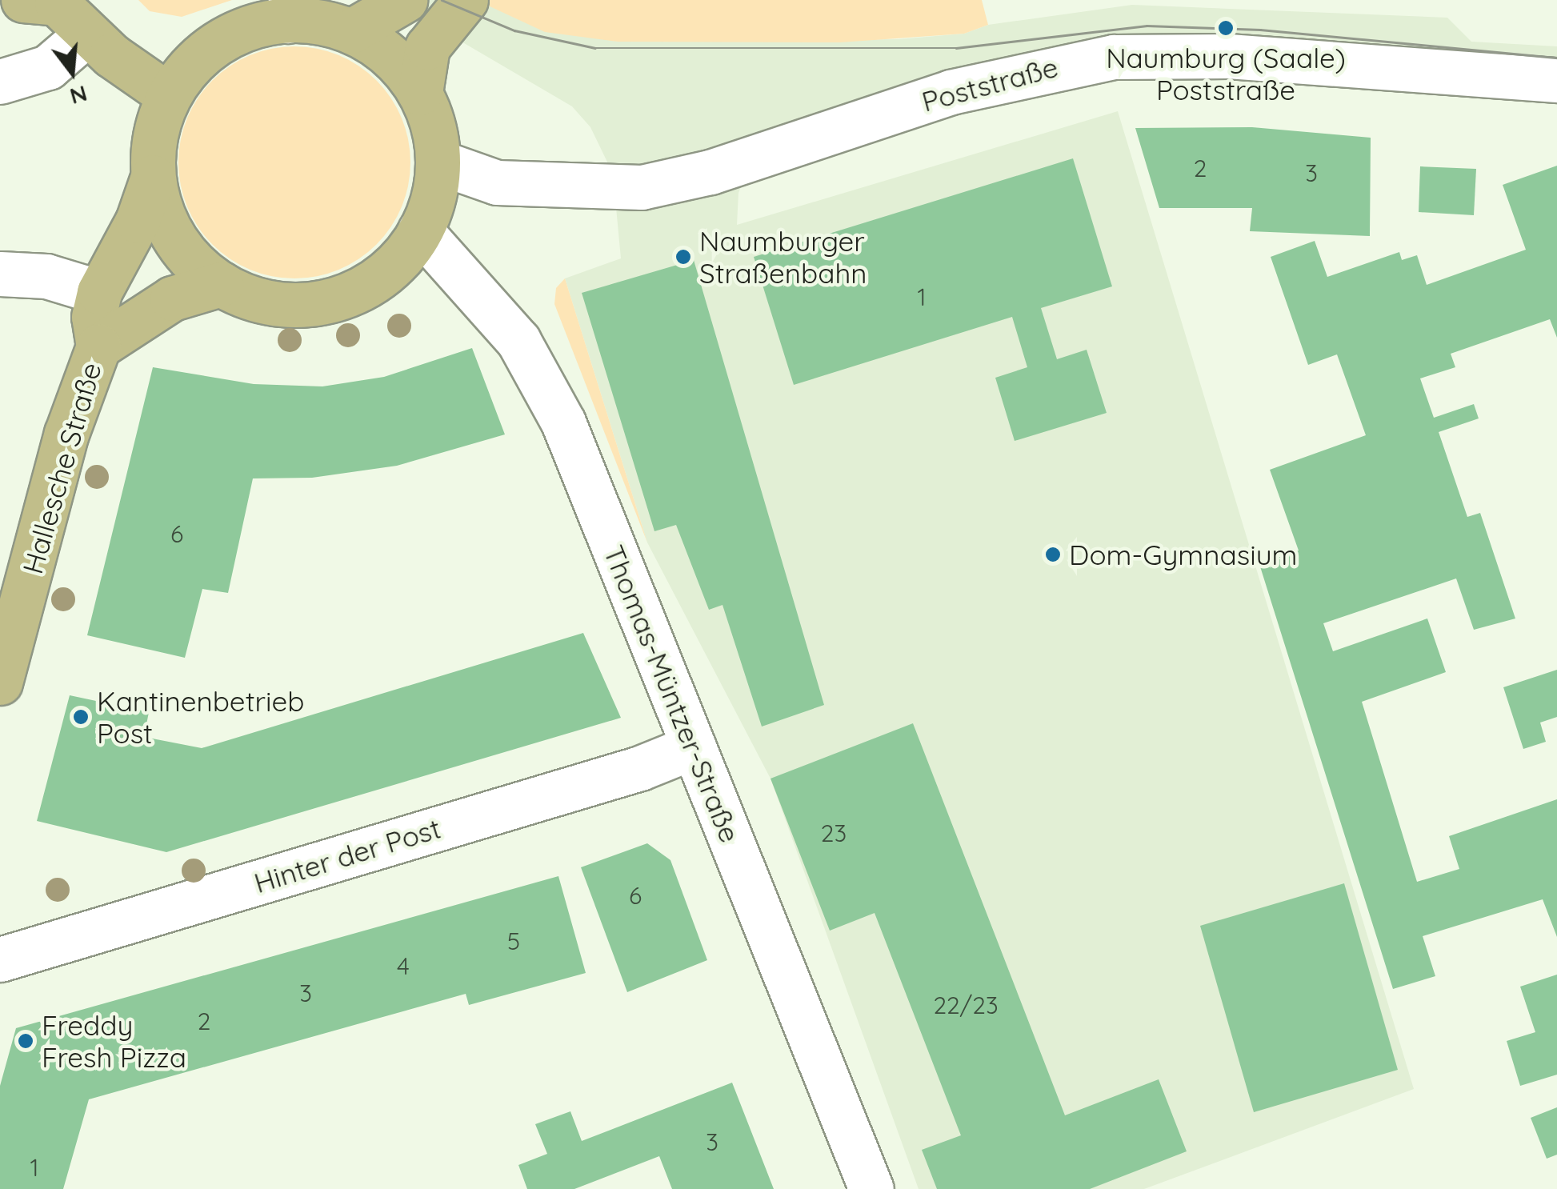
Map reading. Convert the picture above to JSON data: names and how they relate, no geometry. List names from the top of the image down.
{
  "streets": {
    "main road": ["Hallesche Straße"],
    "street": ["Poststraße", "Thomas-Müntzer-Straße", "Hinter der Post"]
  },
  "crossings": [
    ["Poststraße", "Thomas-Müntzer-Straße"],
    ["Thomas-Müntzer-Straße", "Hinter der Post"]
  ],
  "places": [
    "Naumburg (Saale) Poststraße",
    "Naumburger Straßenbahn",
    "Dom-Gymnasium",
    "Kantinenbetrieb Post",
    "Freddy Fresh Pizza"
  ],
  "house_numbers": [
    "2",
    "3",
    "1",
    "6",
    "23",
    "6",
    "5",
    "4",
    "3",
    "22/23",
    "2",
    "3",
    "1"
  ],
  "north": "bottom"
}
